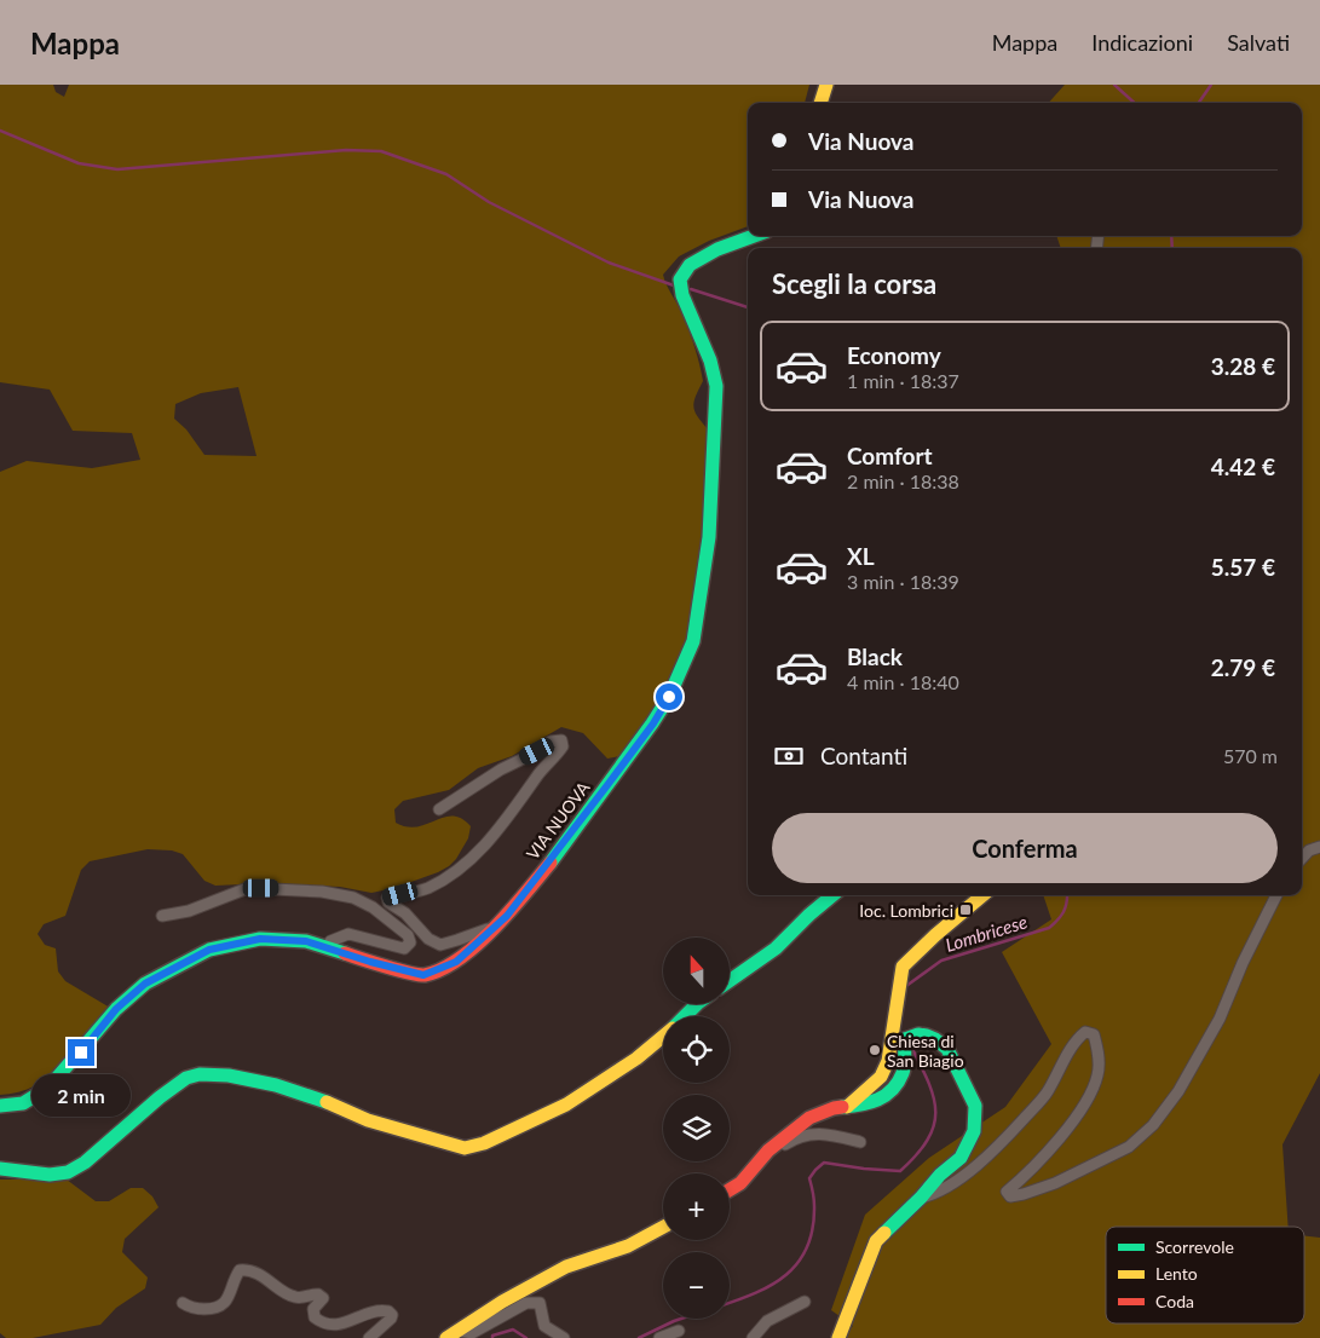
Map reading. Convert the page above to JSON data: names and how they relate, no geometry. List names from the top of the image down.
{
  "streets": {
    "street": ["VIA NUOVA"]
  },
  "water": ["Lombricese"],
  "places": {
    "transit": ["Ioc. Lombrici"],
    "other": ["Chiesa di San Biagio"]
  },
  "legend": ["Scorrevole", "Lento", "Coda"],
  "north": "top",
  "page": {
    "header": "Mappa",
    "nav": ["Mappa", "Indicazioni", "Salvati"],
    "banner": ["Via Nuova", "Via Nuova"],
    "heading": "Scegli la corsa",
    "list": [
      {
        "name": "Economy",
        "note": "1 min · 18:37",
        "value": "3.28 €"
      },
      {
        "name": "Comfort",
        "note": "2 min · 18:38",
        "value": "4.42 €"
      },
      {
        "name": "XL",
        "note": "3 min · 18:39",
        "value": "5.57 €"
      },
      {
        "name": "Black",
        "note": "4 min · 18:40",
        "value": "2.79 €"
      }
    ],
    "pay": ["Contanti", "570 m"],
    "buttons": "Conferma",
    "map_buttons": ["+", "−"],
    "bubble": "2 min"
  }
}
